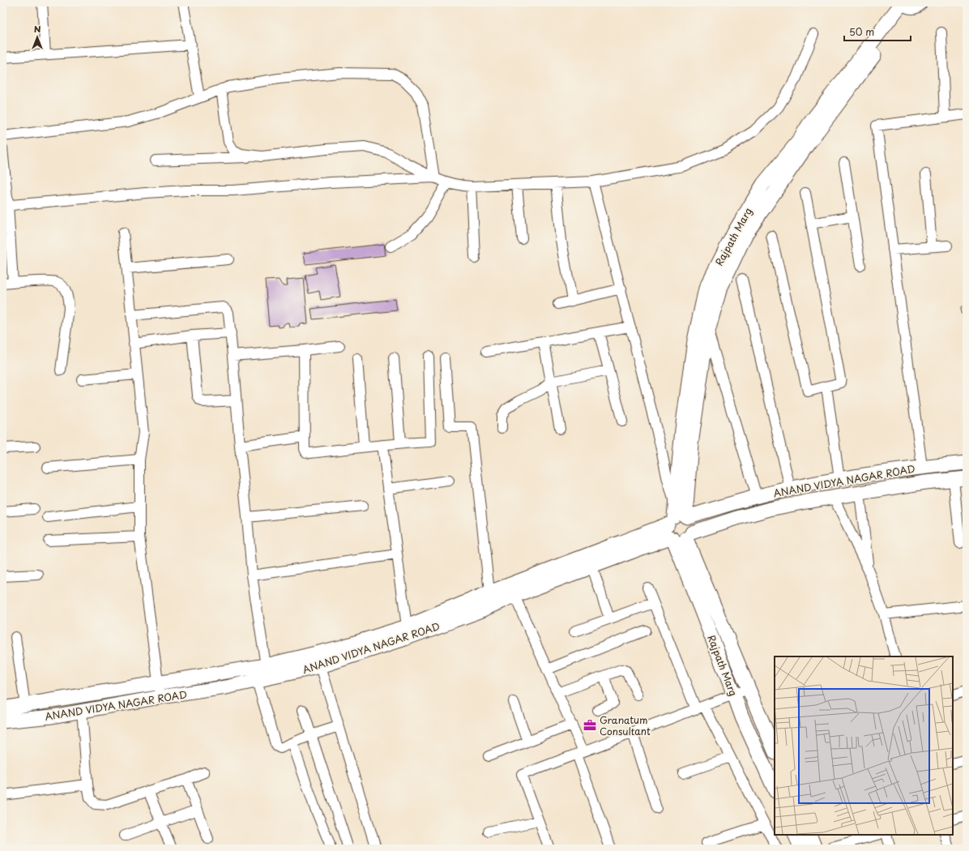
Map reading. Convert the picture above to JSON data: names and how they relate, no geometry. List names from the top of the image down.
{
  "streets": {
    "main road": ["Rajpath Marg", "ANAND VIDYA NAGAR ROAD"]
  },
  "crossings": [
    ["Rajpath Marg", "ANAND VIDYA NAGAR ROAD"]
  ],
  "places": {
    "office": ["Granatum Consultant"]
  },
  "scale_bar": "50 m",
  "north": "top"
}
